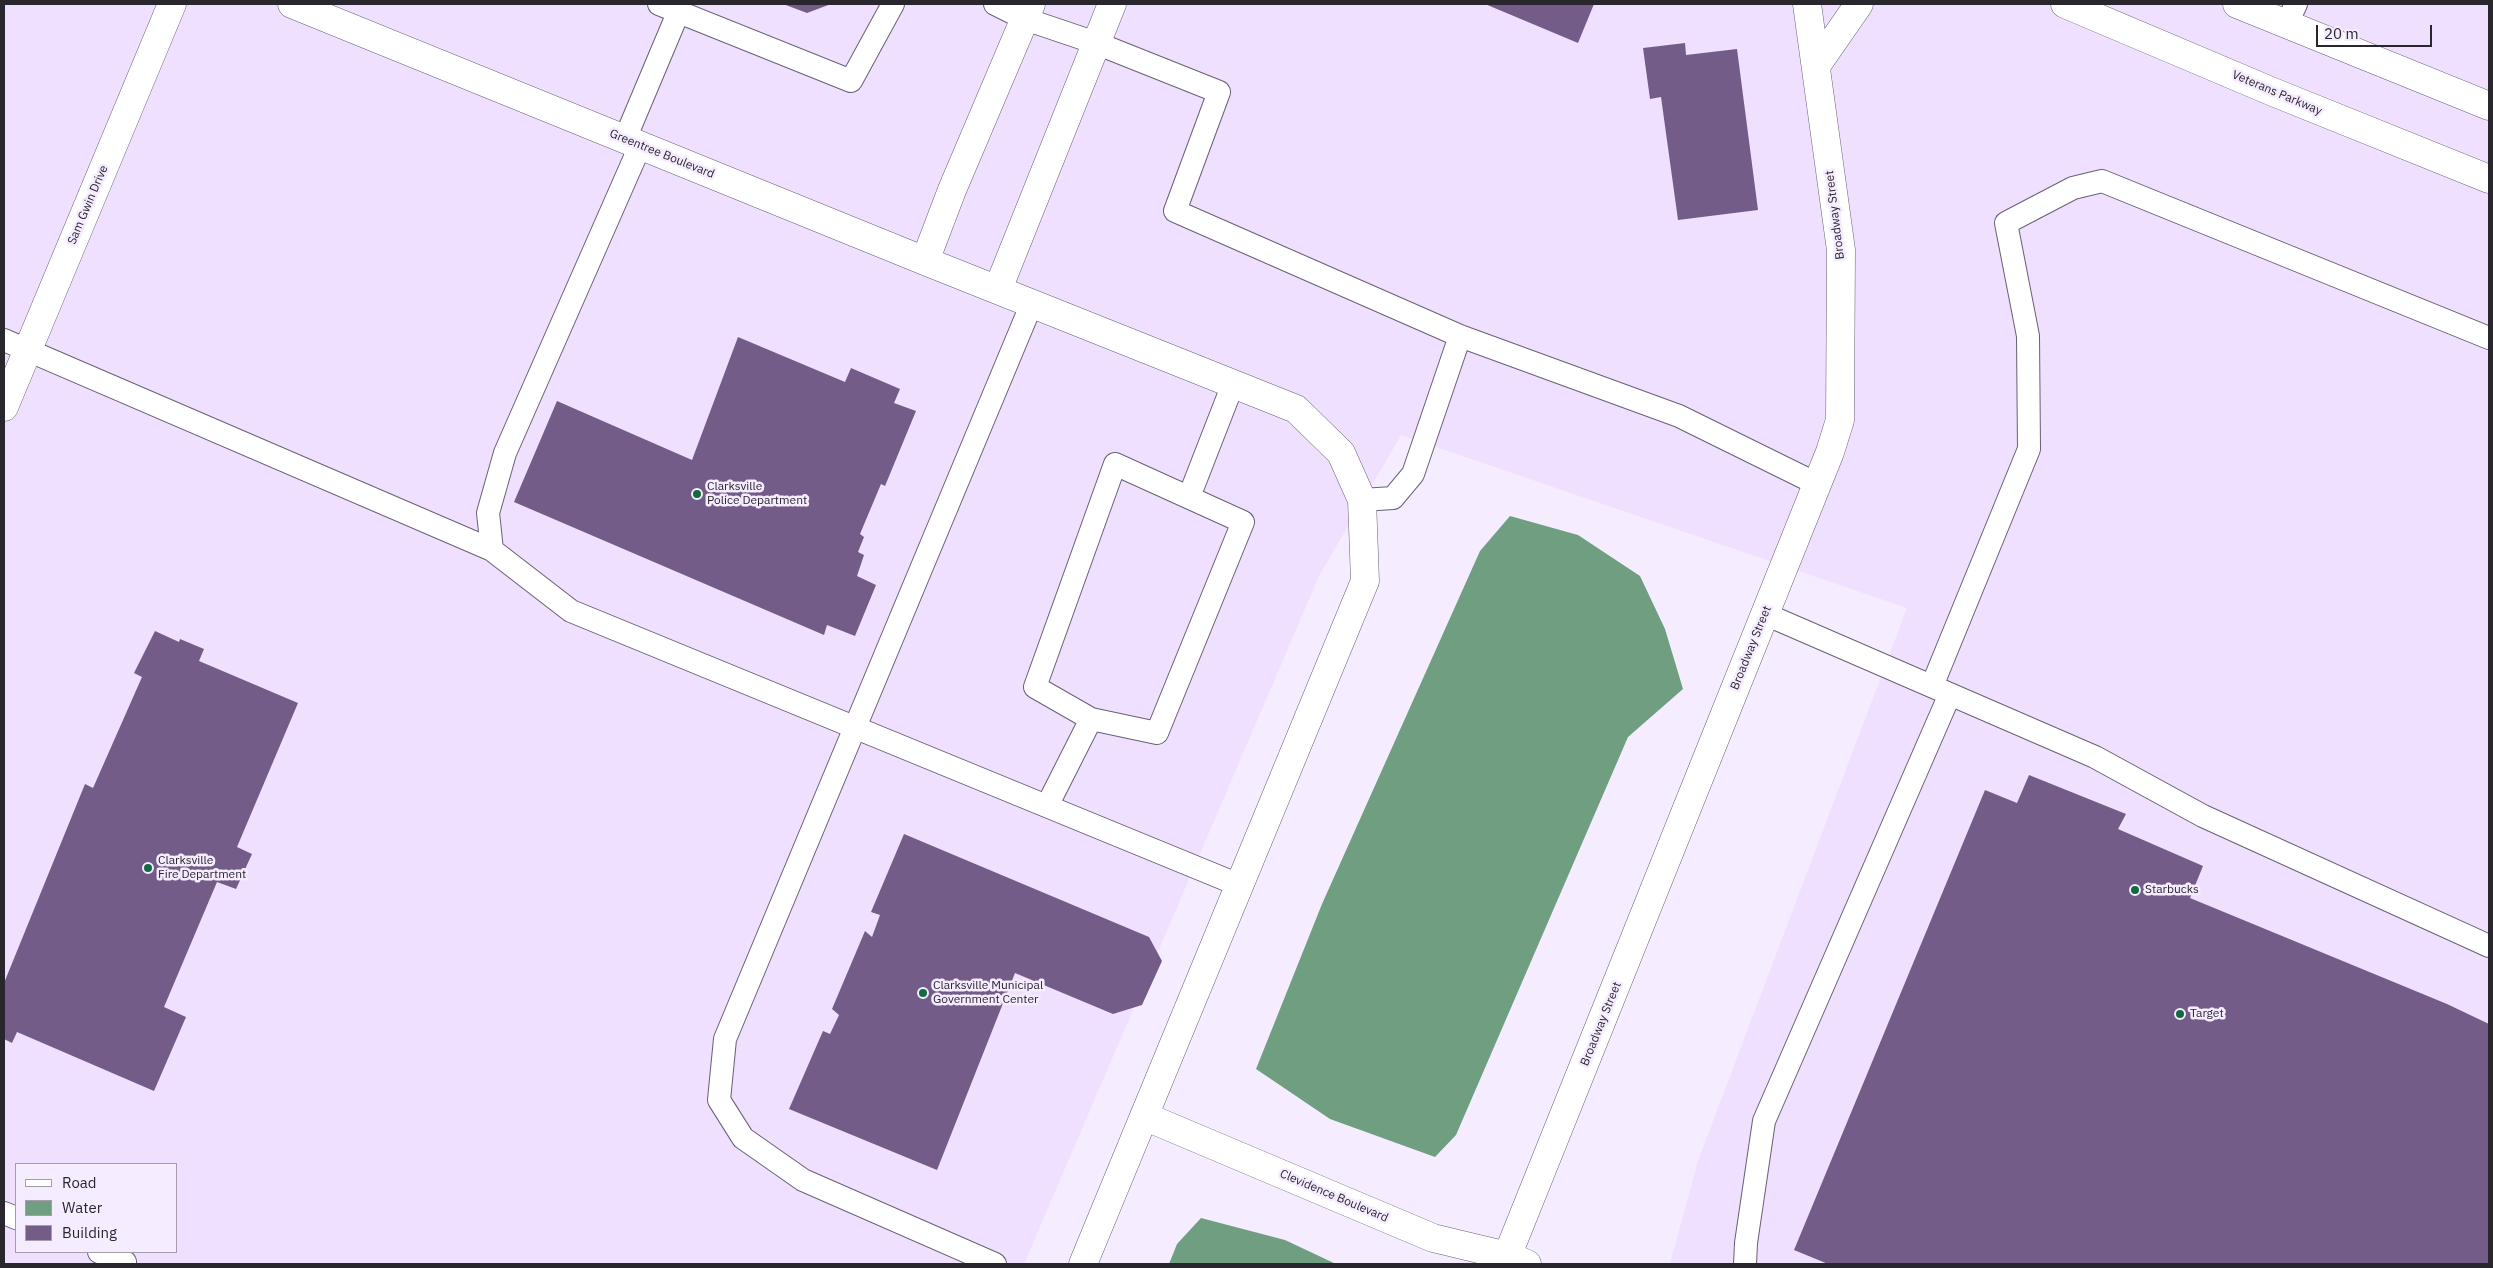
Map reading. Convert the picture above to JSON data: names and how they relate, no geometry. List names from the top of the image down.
{
  "streets": {
    "street": [
      "Veterans Parkway",
      "Greentree Boulevard",
      "Sam Gwin Drive",
      "Broadway Street",
      "Clevidence Boulevard"
    ]
  },
  "crossings": [
    ["Broadway Street", "Clevidence Boulevard"]
  ],
  "places": [
    "Clarksville Police Department",
    "Clarksville Fire Department",
    "Starbucks",
    "Clarksville Municipal Government Center",
    "Target"
  ],
  "legend": ["Road", "Water", "Building"],
  "scale_bar": "20 m"
}
